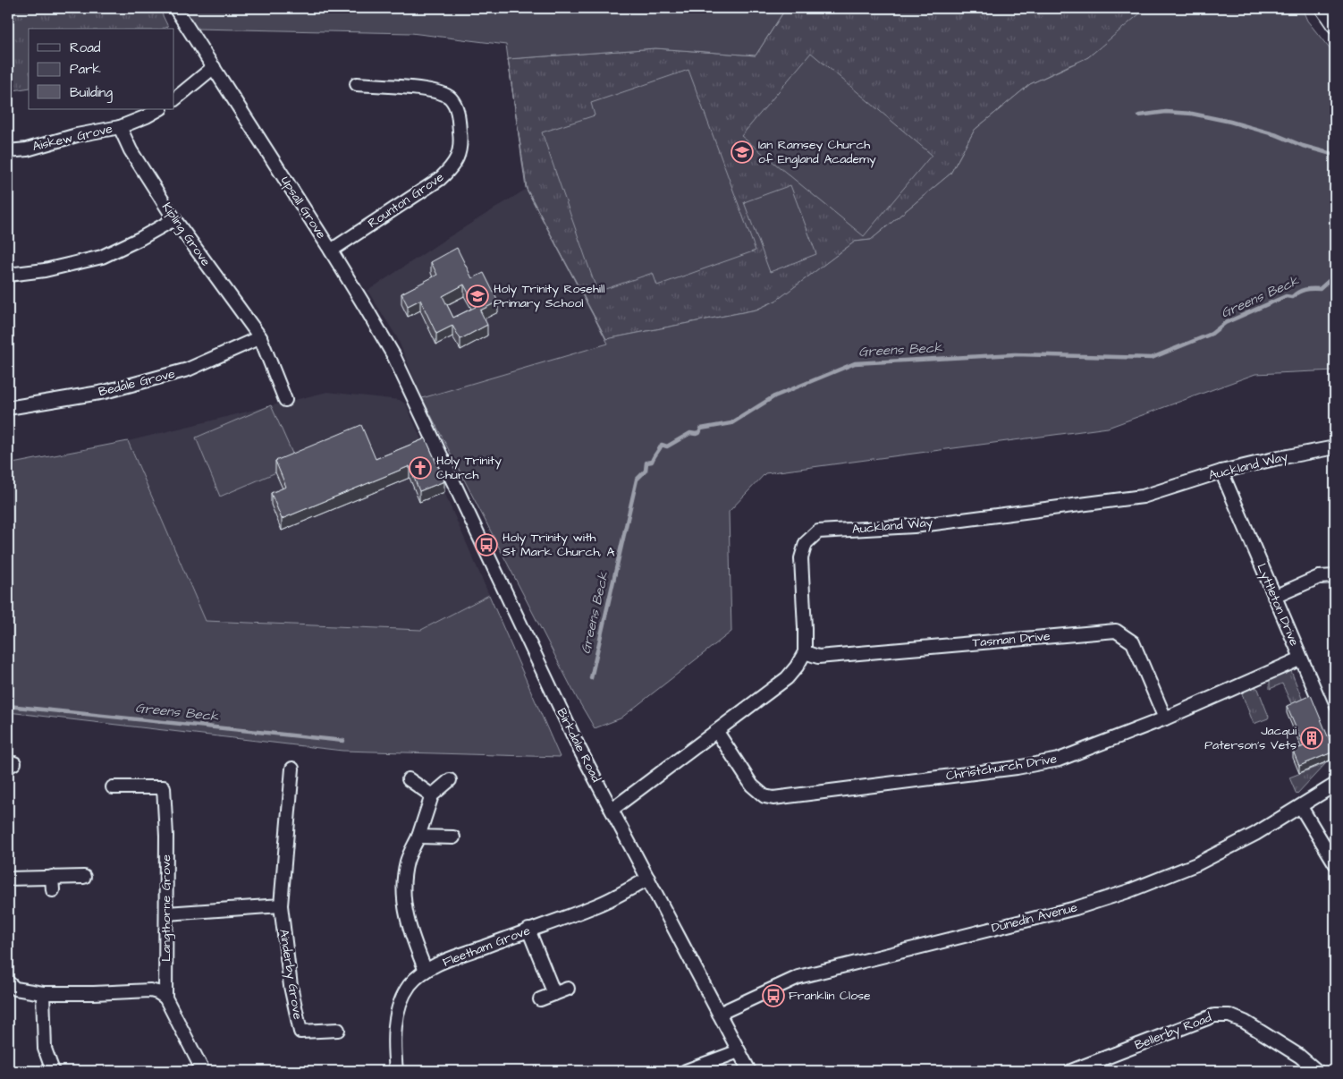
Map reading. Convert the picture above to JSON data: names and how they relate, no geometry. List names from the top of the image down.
{
  "streets": {
    "street": [
      "Aiskew Grove",
      "Rounton Grove",
      "Upsall Grove",
      "Kipling Grove",
      "Bedale Grove",
      "Auckland Way",
      "Lyttleton Drive",
      "Tasman Drive",
      "Birkdale Road",
      "Christchurch Drive",
      "Langthorne Grove",
      "Dunedin Avenue",
      "Fleetham Grove",
      "Ainderby Grove",
      "Bellerby Road"
    ]
  },
  "crossings": [
    ["Aiskew Grove", "Kipling Grove"],
    ["Rounton Grove", "Upsall Grove"],
    ["Upsall Grove", "Birkdale Road"],
    ["Kipling Grove", "Bedale Grove"],
    ["Auckland Way", "Lyttleton Drive"],
    ["Auckland Way", "Tasman Drive"],
    ["Lyttleton Drive", "Christchurch Drive"],
    ["Tasman Drive", "Christchurch Drive"],
    ["Birkdale Road", "Dunedin Avenue"],
    ["Birkdale Road", "Fleetham Grove"]
  ],
  "water": ["Greens Beck"],
  "places": {
    "school or university": ["Ian Ramsey Church of England Academy", "Holy Trinity Rosehill Primary School"],
    "church": ["Holy Trinity Church"],
    "bus stop": ["Holy Trinity with St Mark Church, A", "Franklin Close"],
    "building": ["Jacqui Paterson’s Vets"]
  },
  "legend": ["Road", "Park", "Building"]
}
